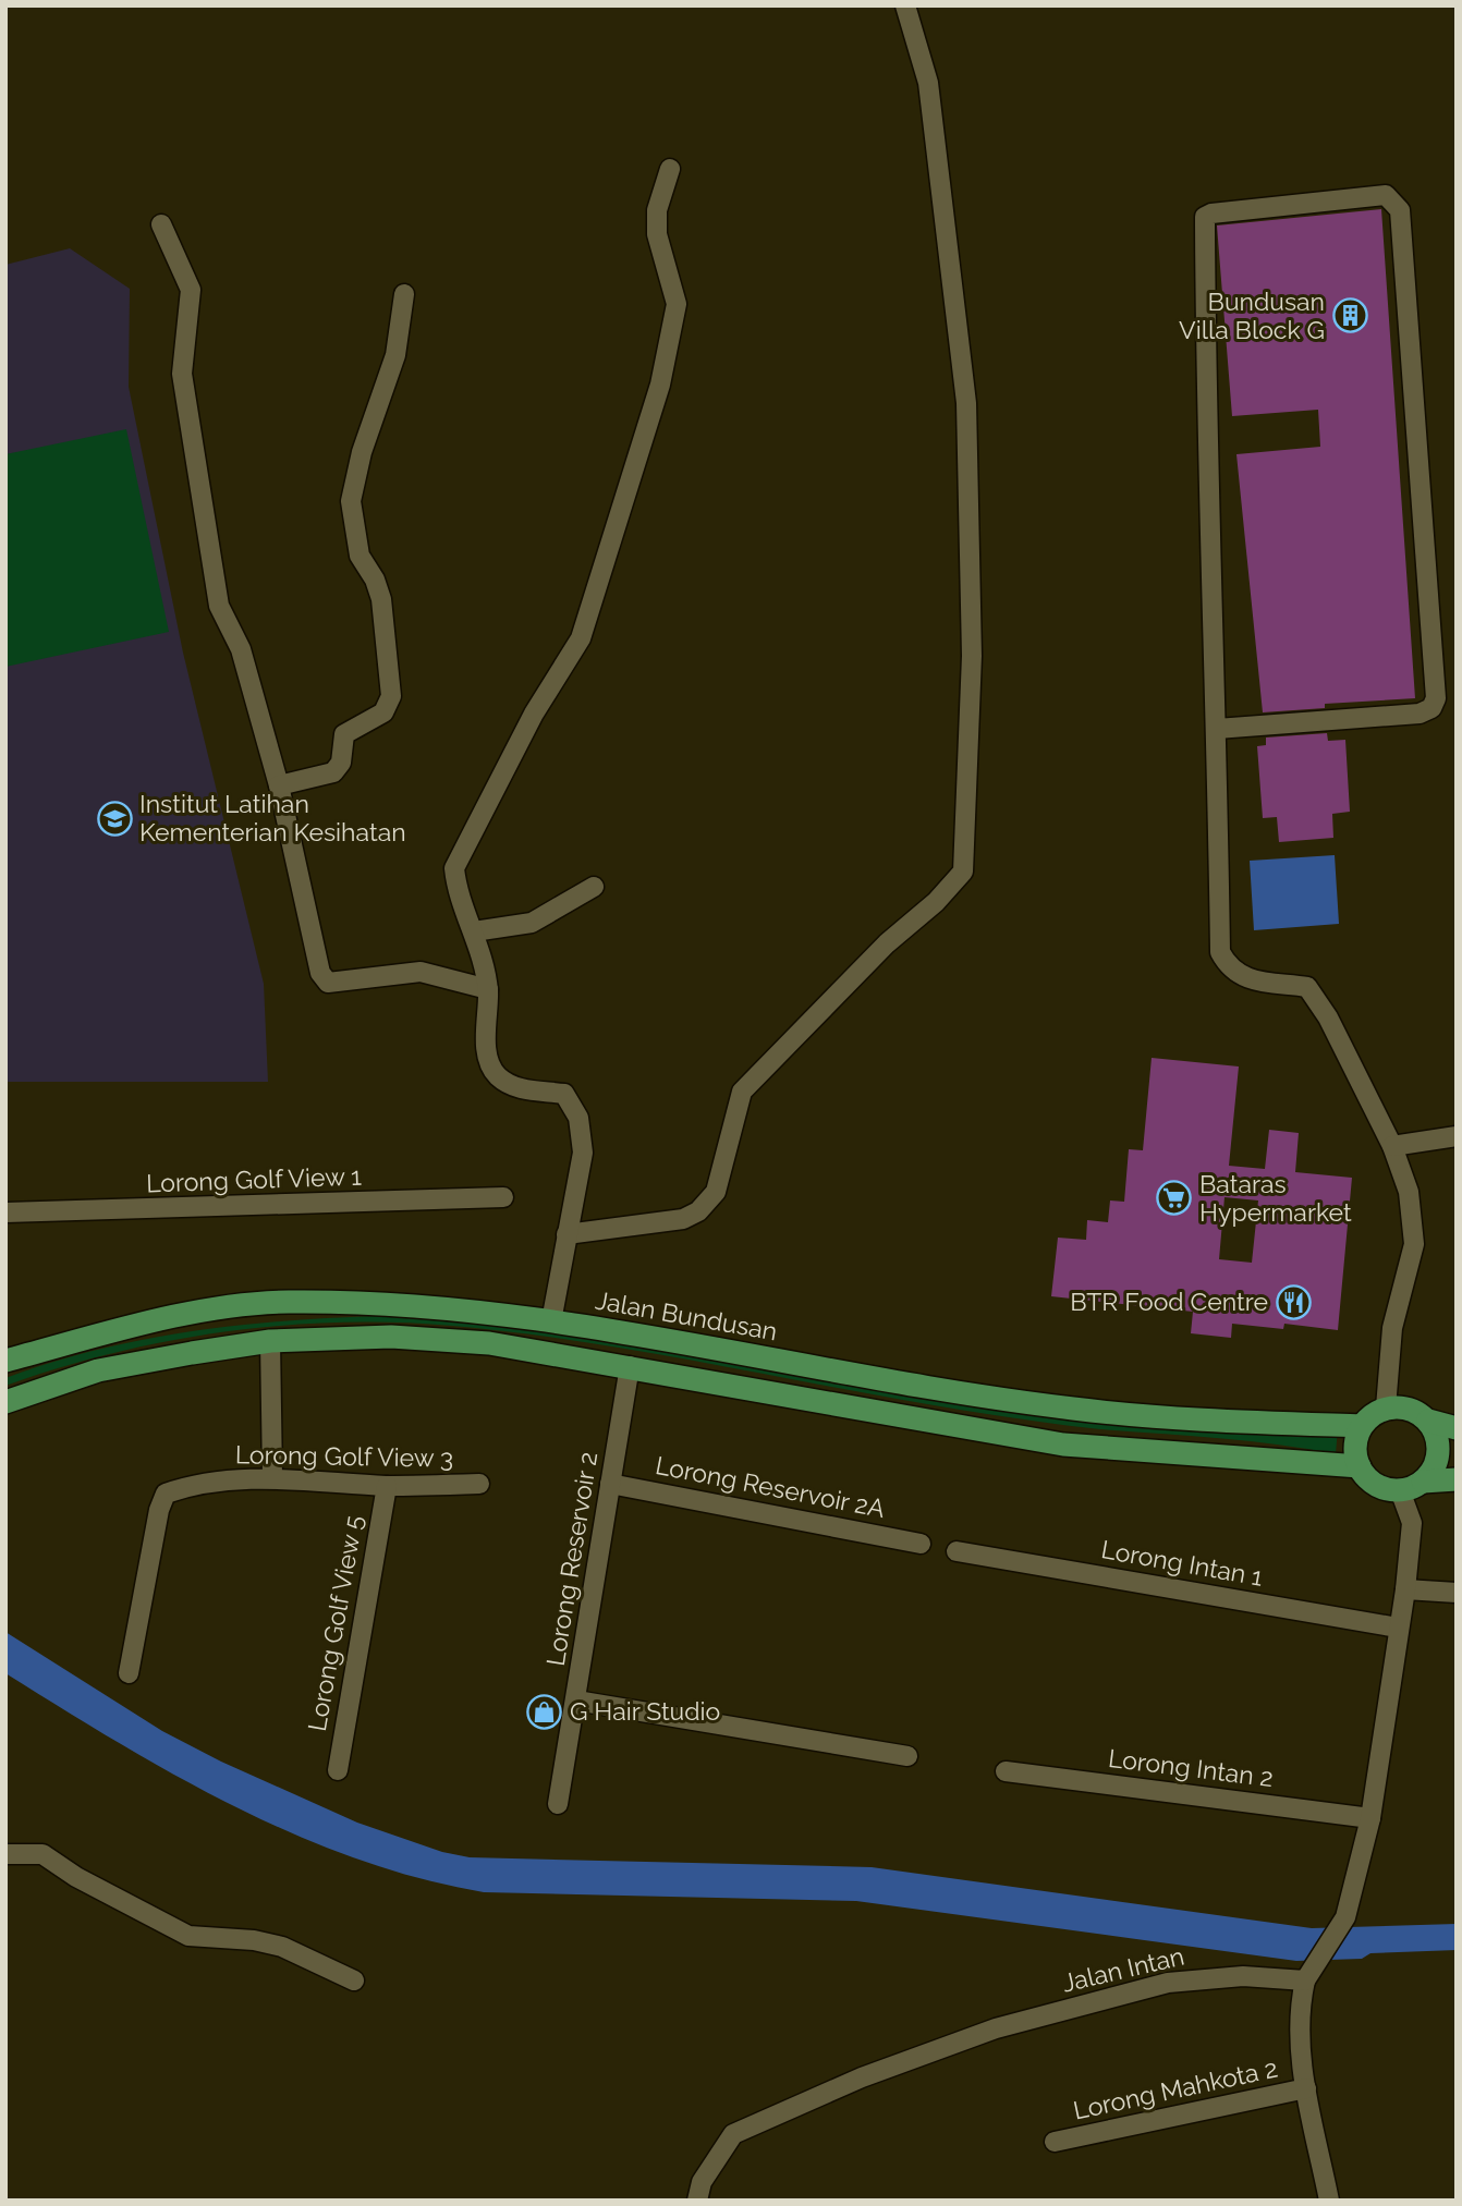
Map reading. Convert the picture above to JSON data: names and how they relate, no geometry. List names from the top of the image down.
{
  "streets": {
    "main road": ["Jalan Bundusan"],
    "street": [
      "Lorong Golf View 1",
      "Lorong Golf View 3",
      "Lorong Reservoir 2A",
      "Lorong Reservoir 2",
      "Lorong Intan 1",
      "Lorong Golf View 5",
      "Lorong Intan 2",
      "Jalan Intan",
      "Lorong Mahkota 2"
    ]
  },
  "crossings": [
    ["Lorong Golf View 3", "Lorong Golf View 5"],
    ["Lorong Reservoir 2A", "Lorong Reservoir 2"]
  ],
  "places": {
    "building": ["Bundusan Villa Block G"],
    "school or university": ["Institut Latihan Kementerian Kesihatan"],
    "supermarket": ["Bataras Hypermarket"],
    "restaurant": ["BTR Food Centre"],
    "shop": ["G Hair Studio"]
  }
}
